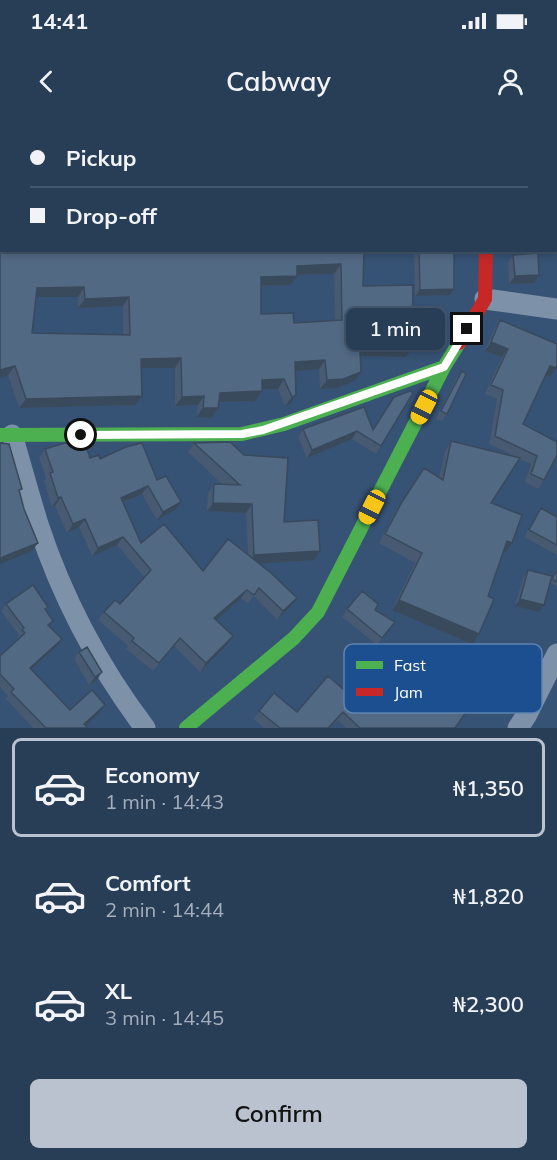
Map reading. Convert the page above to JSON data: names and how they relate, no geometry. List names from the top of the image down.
{
  "legend": ["Fast", "Jam"],
  "page": {
    "status": "14:41",
    "header": "Cabway",
    "banner": ["Pickup", "Drop-off"],
    "bubble": "1 min",
    "list": [
      {
        "name": "Economy",
        "note": "1 min · 14:43",
        "value": "₦1,350"
      },
      {
        "name": "Comfort",
        "note": "2 min · 14:44",
        "value": "₦1,820"
      },
      {
        "name": "XL",
        "note": "3 min · 14:45",
        "value": "₦2,300"
      }
    ],
    "buttons": "Confirm"
  }
}
